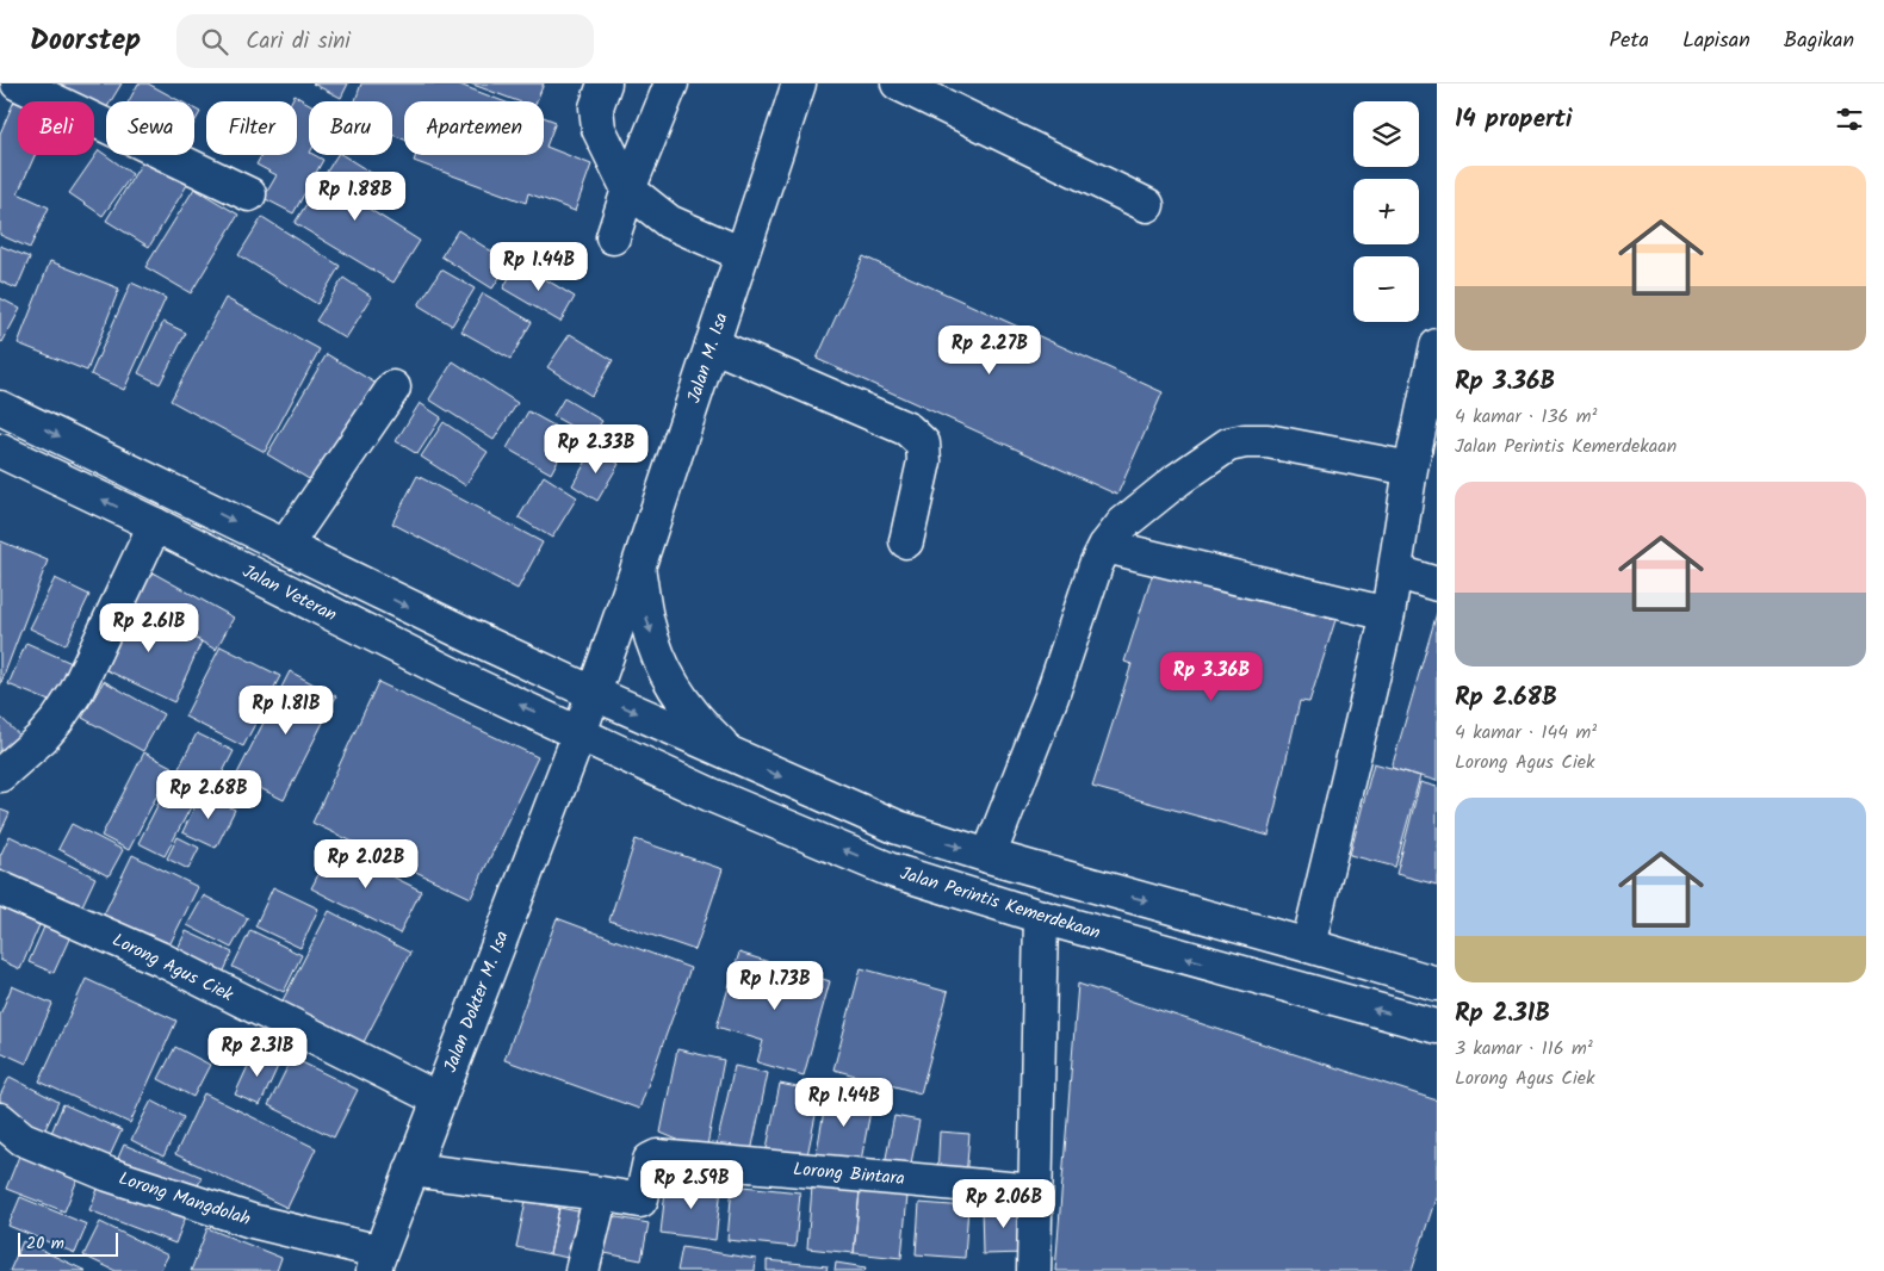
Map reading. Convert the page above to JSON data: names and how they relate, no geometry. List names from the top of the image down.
{
  "streets": {
    "main road": [
      "Jalan M. Isa",
      "Jalan Veteran",
      "Jalan Perintis Kemerdekaan",
      "Lorong Agus Ciek",
      "Jalan Dokter M. Isa",
      "Lorong Bintara",
      "Lorong Mangdolah"
    ]
  },
  "crossings": [
    ["Jalan M. Isa", "Jalan Veteran"],
    ["Jalan M. Isa", "Jalan Perintis Kemerdekaan"],
    ["Jalan M. Isa", "Jalan Dokter M. Isa"],
    ["Jalan Veteran", "Jalan Perintis Kemerdekaan"],
    ["Jalan Veteran", "Jalan Dokter M. Isa"],
    ["Jalan Perintis Kemerdekaan", "Jalan Dokter M. Isa"],
    ["Lorong Agus Ciek", "Jalan Dokter M. Isa"],
    ["Jalan Dokter M. Isa", "Lorong Bintara"],
    ["Jalan Dokter M. Isa", "Lorong Mangdolah"]
  ],
  "scale_bar": "20 m",
  "page": {
    "header": "Doorstep",
    "search": "Cari di sini",
    "nav": ["Peta", "Lapisan", "Bagikan"],
    "heading": "14 properti",
    "map_buttons": ["+", "−"],
    "chip": [
      "Beli",
      "Sewa",
      "Filter",
      "Baru",
      "Apartemen"
    ],
    "list": [
      {
        "name": "Rp 3.36B",
        "note": "4 kamar · 136 m² · Jalan Perintis Kemerdekaan"
      },
      {
        "name": "Rp 2.68B",
        "note": "4 kamar · 144 m² · Lorong Agus Ciek"
      },
      {
        "name": "Rp 2.31B",
        "note": "3 kamar · 116 m² · Lorong Agus Ciek"
      }
    ],
    "price": [
      "Rp 1.88B",
      "Rp 1.44B",
      "Rp 2.27B",
      "Rp 2.33B",
      "Rp 2.61B",
      "Rp 3.36B",
      "Rp 1.81B",
      "Rp 2.68B",
      "Rp 2.02B",
      "Rp 1.73B",
      "Rp 2.31B",
      "Rp 1.44B",
      "Rp 2.59B",
      "Rp 2.06B"
    ],
    "scale": "20 m"
  }
}
